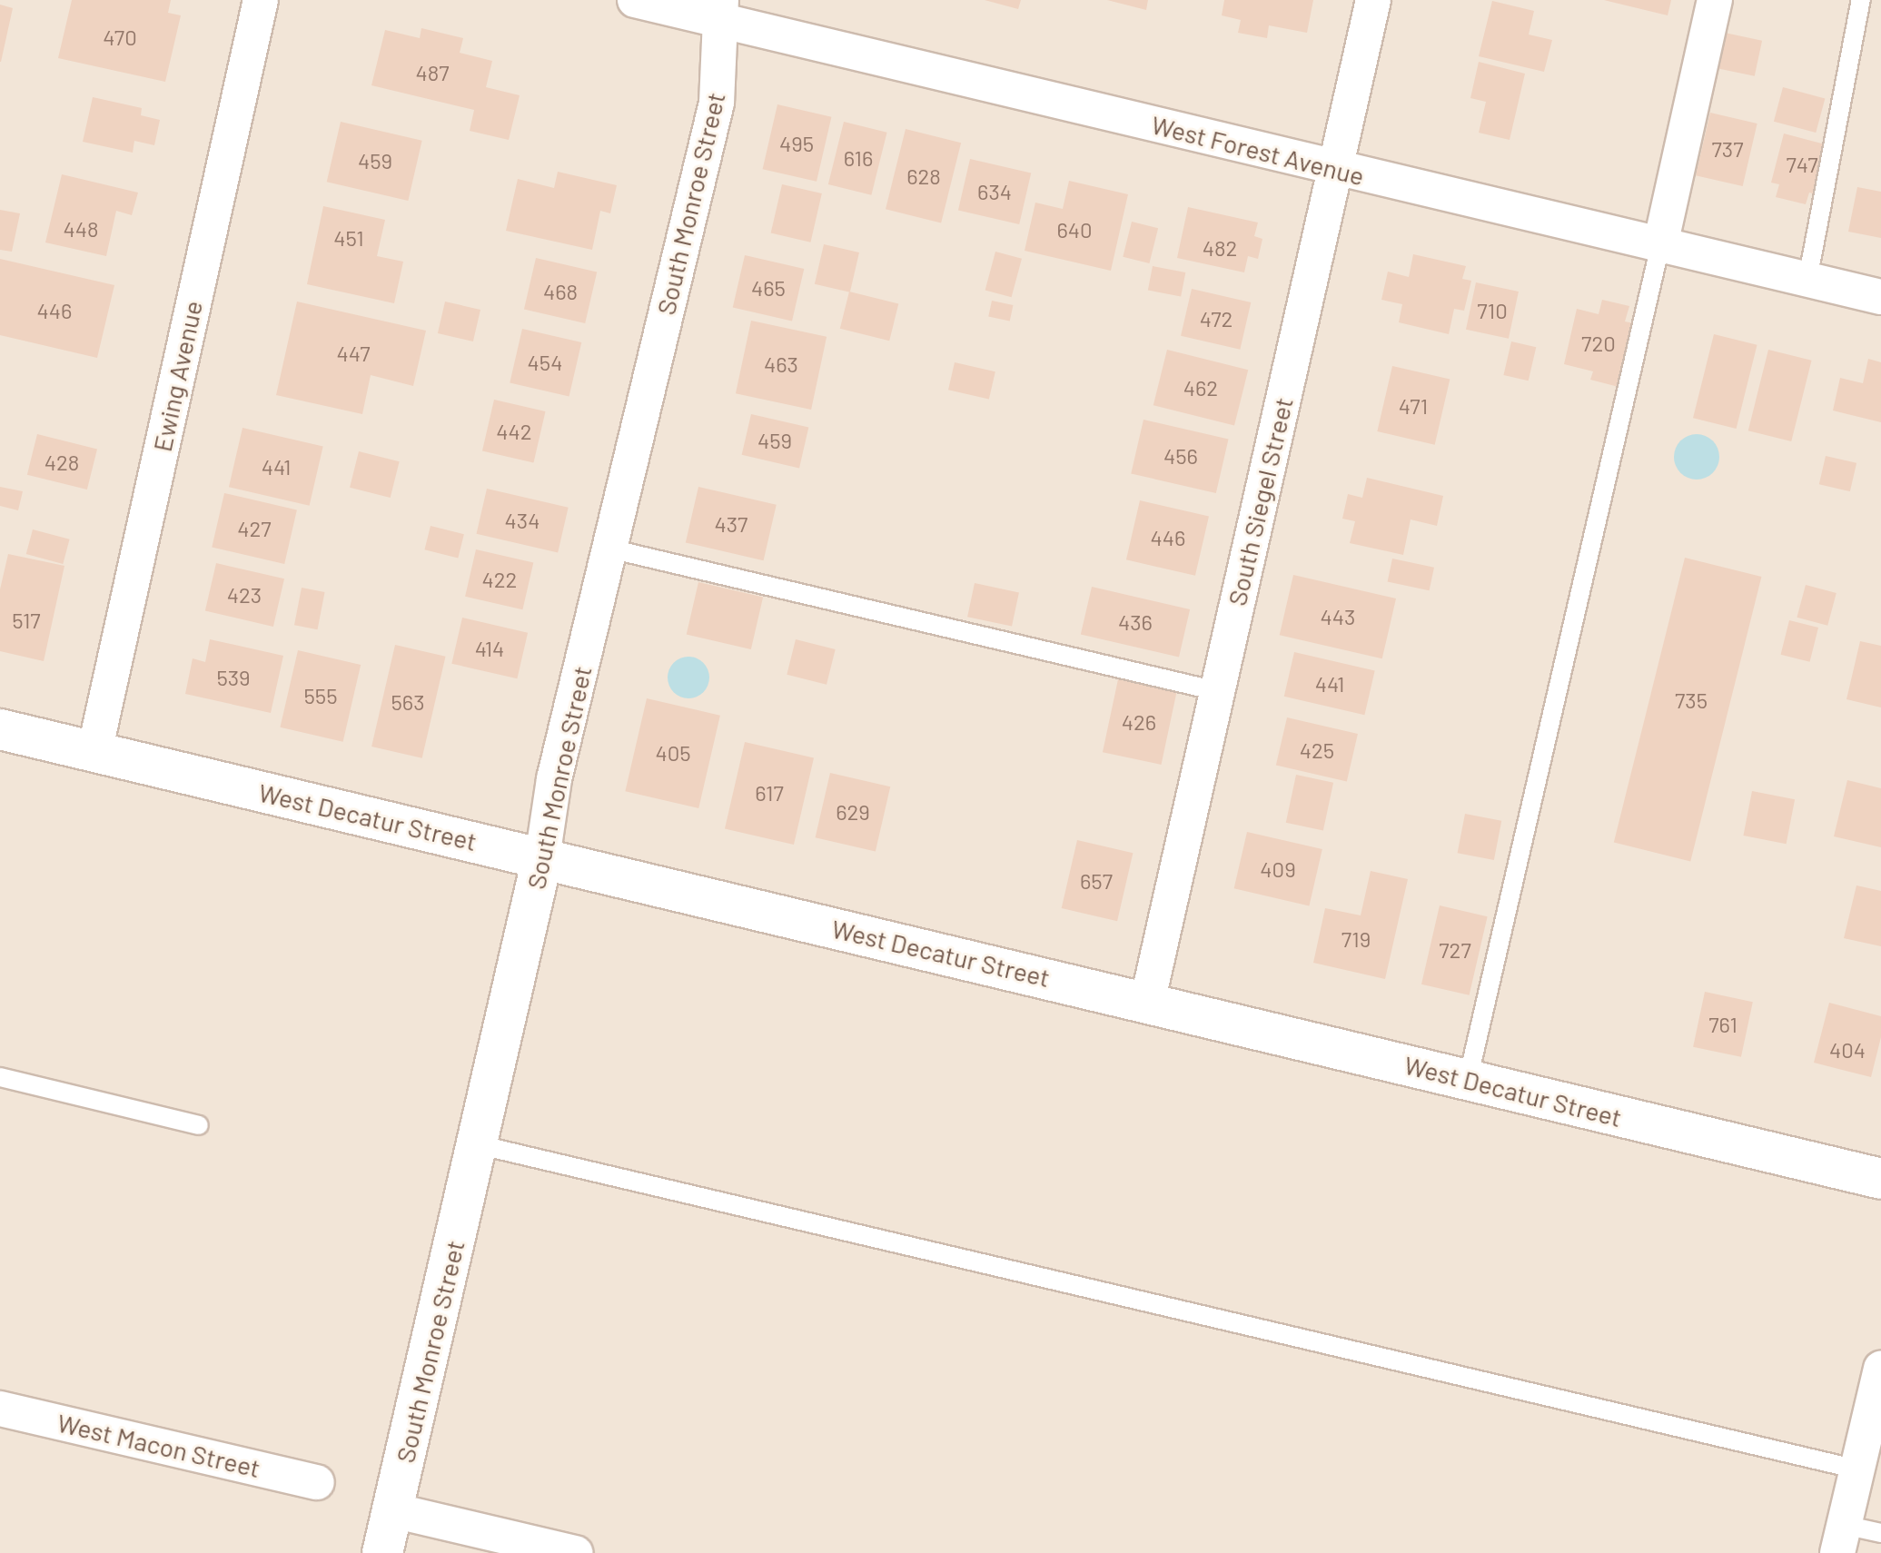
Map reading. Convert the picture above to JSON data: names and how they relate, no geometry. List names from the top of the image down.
{
  "streets": {
    "street": [
      "West Forest Avenue",
      "South Monroe Street",
      "Ewing Avenue",
      "South Siegel Street",
      "West Decatur Street",
      "West Macon Street"
    ]
  },
  "crossings": [
    ["West Forest Avenue", "South Monroe Street"],
    ["West Forest Avenue", "South Siegel Street"],
    ["South Monroe Street", "West Decatur Street"],
    ["Ewing Avenue", "West Decatur Street"],
    ["South Siegel Street", "West Decatur Street"]
  ],
  "house_numbers": [
    "470",
    "487",
    "495",
    "737",
    "616",
    "459",
    "747",
    "628",
    "634",
    "448",
    "640",
    "451",
    "482",
    "465",
    "468",
    "446",
    "710",
    "472",
    "720",
    "447",
    "454",
    "463",
    "462",
    "471",
    "442",
    "459",
    "456",
    "428",
    "441",
    "434",
    "437",
    "427",
    "446",
    "422",
    "423",
    "443",
    "517",
    "436",
    "414",
    "539",
    "441",
    "555",
    "735",
    "563",
    "426",
    "425",
    "405",
    "617",
    "629",
    "409",
    "657",
    "719",
    "727",
    "761",
    "404"
  ]
}
